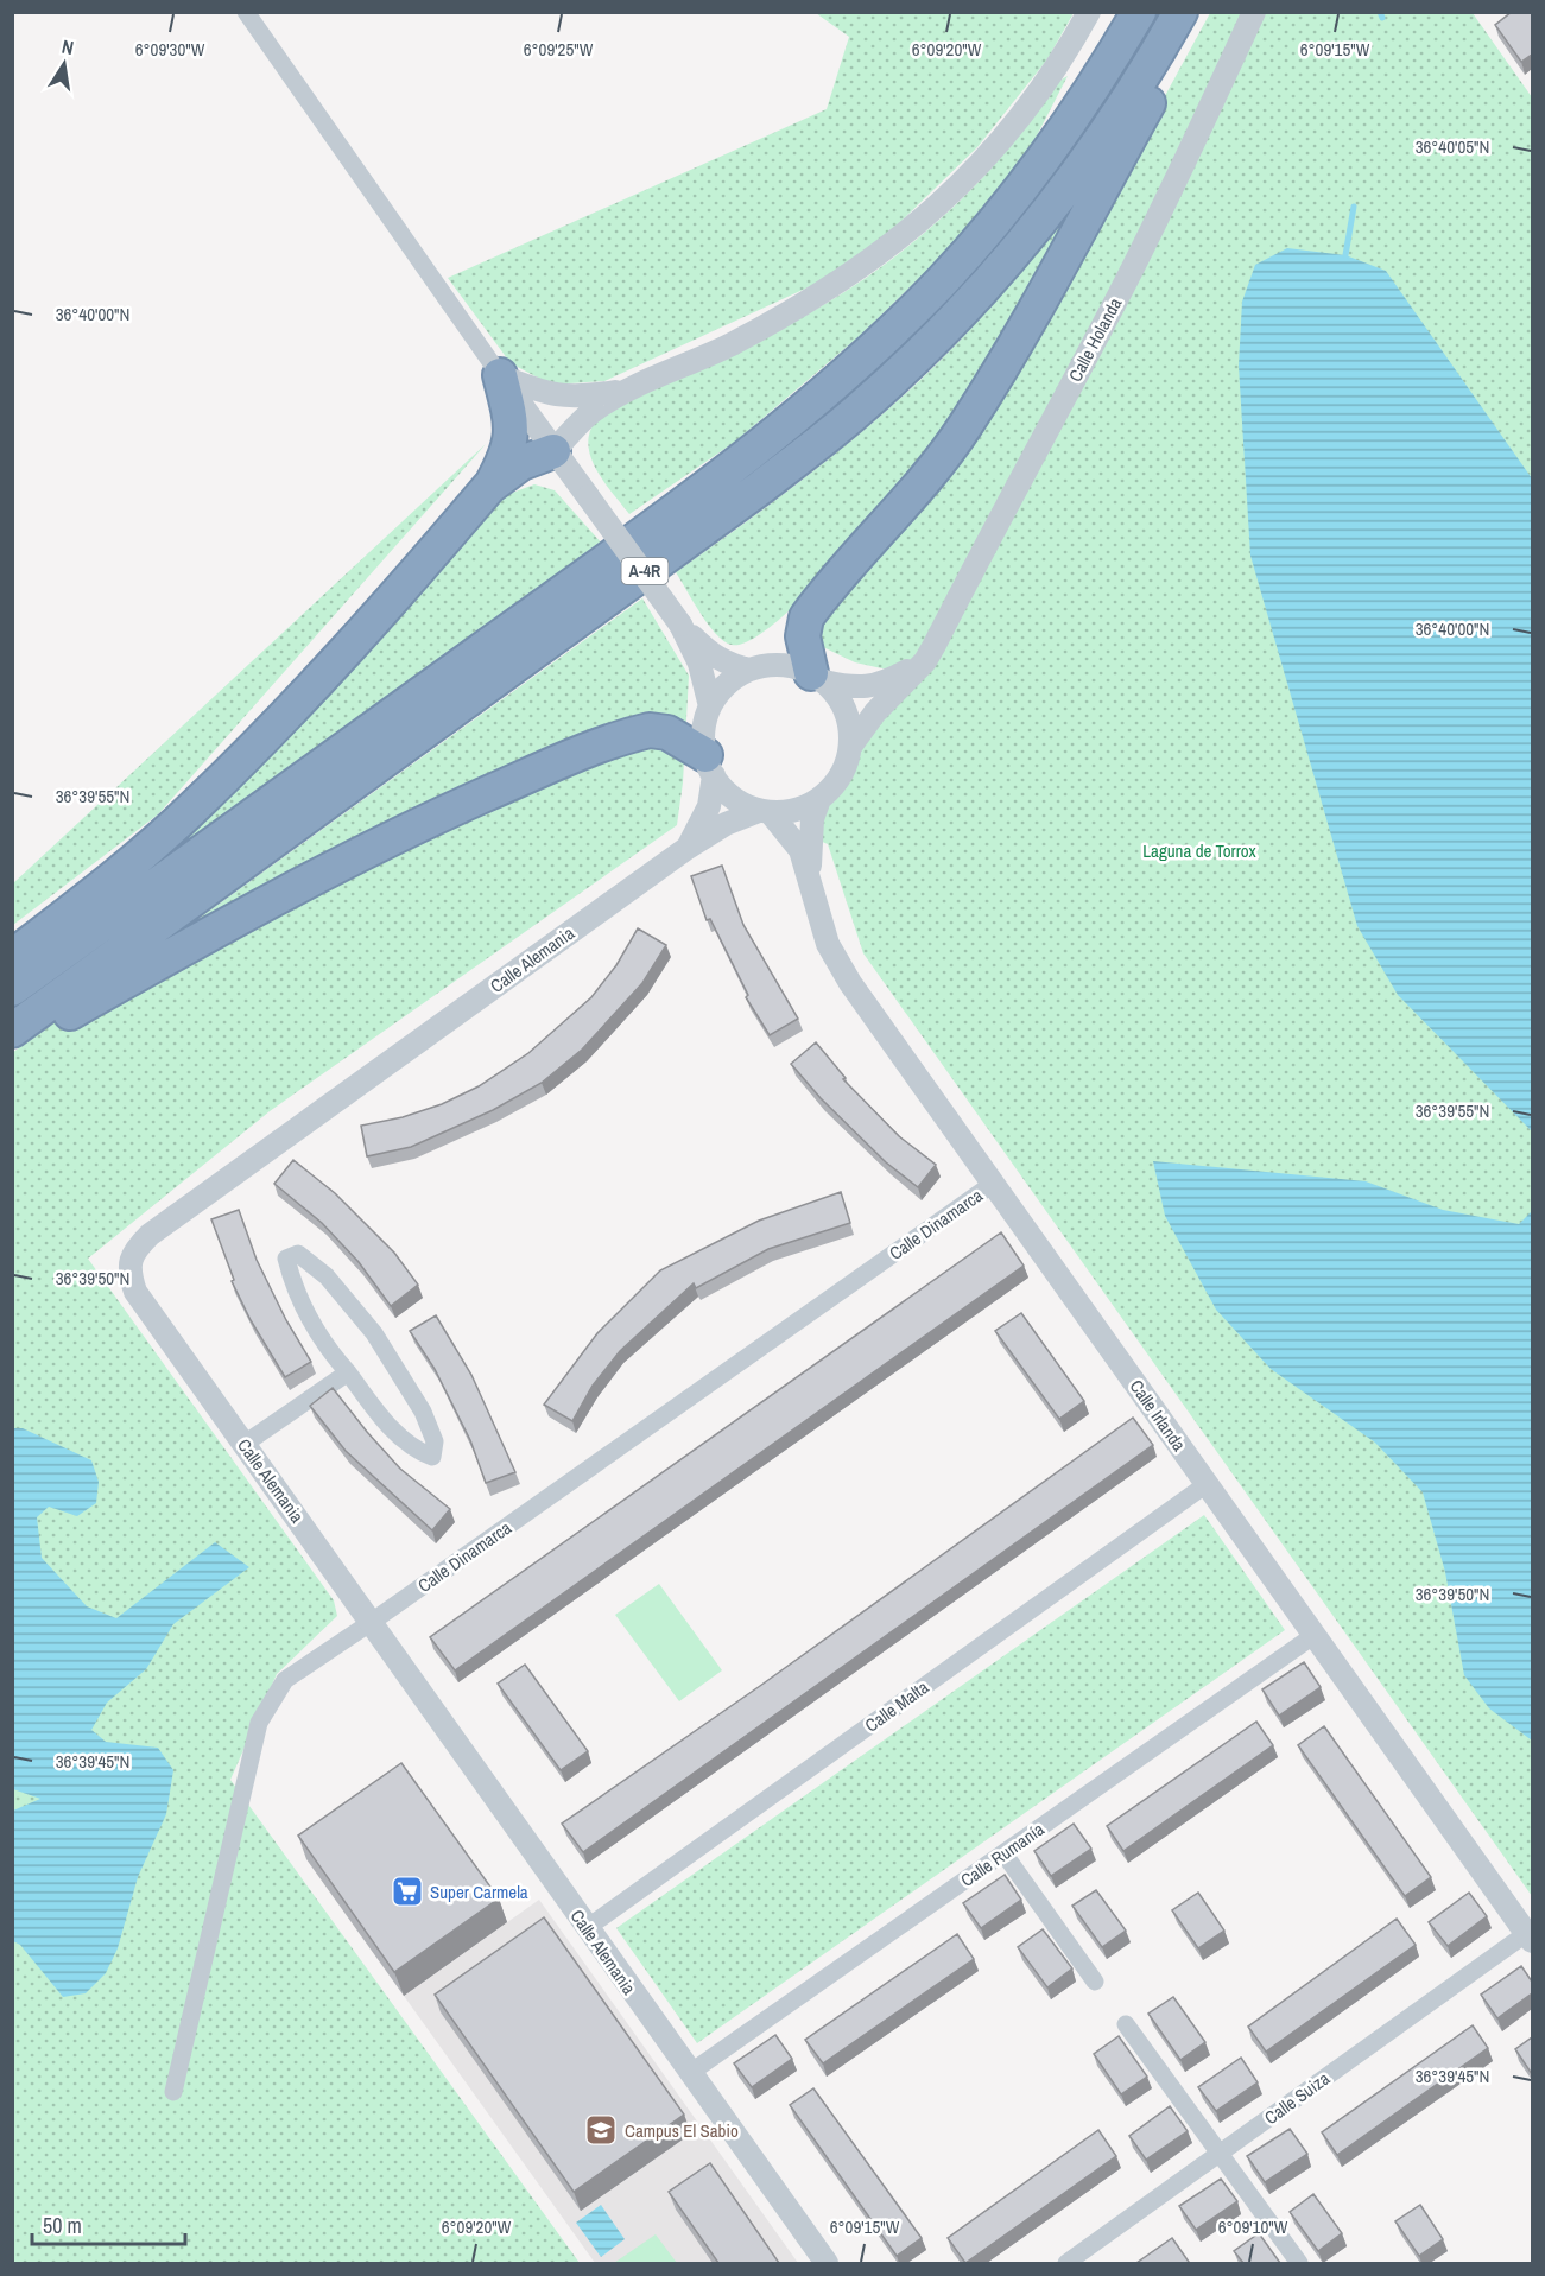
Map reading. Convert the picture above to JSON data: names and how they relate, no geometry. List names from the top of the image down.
{
  "streets": {
    "highway": ["A-4R"],
    "street": [
      "Calle Holanda",
      "Calle Alemania",
      "Calle Dinamarca",
      "Calle Irlanda",
      "Calle Malta",
      "Calle Rumanía",
      "Calle Suiza"
    ]
  },
  "crossings": [
    ["Calle Holanda", "Calle Alemania"],
    ["Calle Holanda", "Calle Irlanda"],
    ["Calle Alemania", "Calle Dinamarca"],
    ["Calle Alemania", "Calle Irlanda"],
    ["Calle Alemania", "Calle Malta"],
    ["Calle Alemania", "Calle Rumanía"],
    ["Calle Dinamarca", "Calle Irlanda"],
    ["Calle Irlanda", "Calle Malta"],
    ["Calle Irlanda", "Calle Rumanía"],
    ["Calle Irlanda", "Calle Suiza"]
  ],
  "parks": ["Laguna de Torrox"],
  "places": {
    "supermarket": ["Super Carmela"],
    "school or university": ["Campus El Sabio"]
  },
  "scale_bar": "50 m",
  "north": "top",
  "coordinates": [
    "6°09'30\"W",
    "6°09'25\"W",
    "6°09'20\"W",
    "6°09'15\"W",
    "36°40'05\"N",
    "36°40'00\"N",
    "36°39'55\"N",
    "36°39'50\"N",
    "36°39'45\"N",
    "6°09'10\"W"
  ]
}
